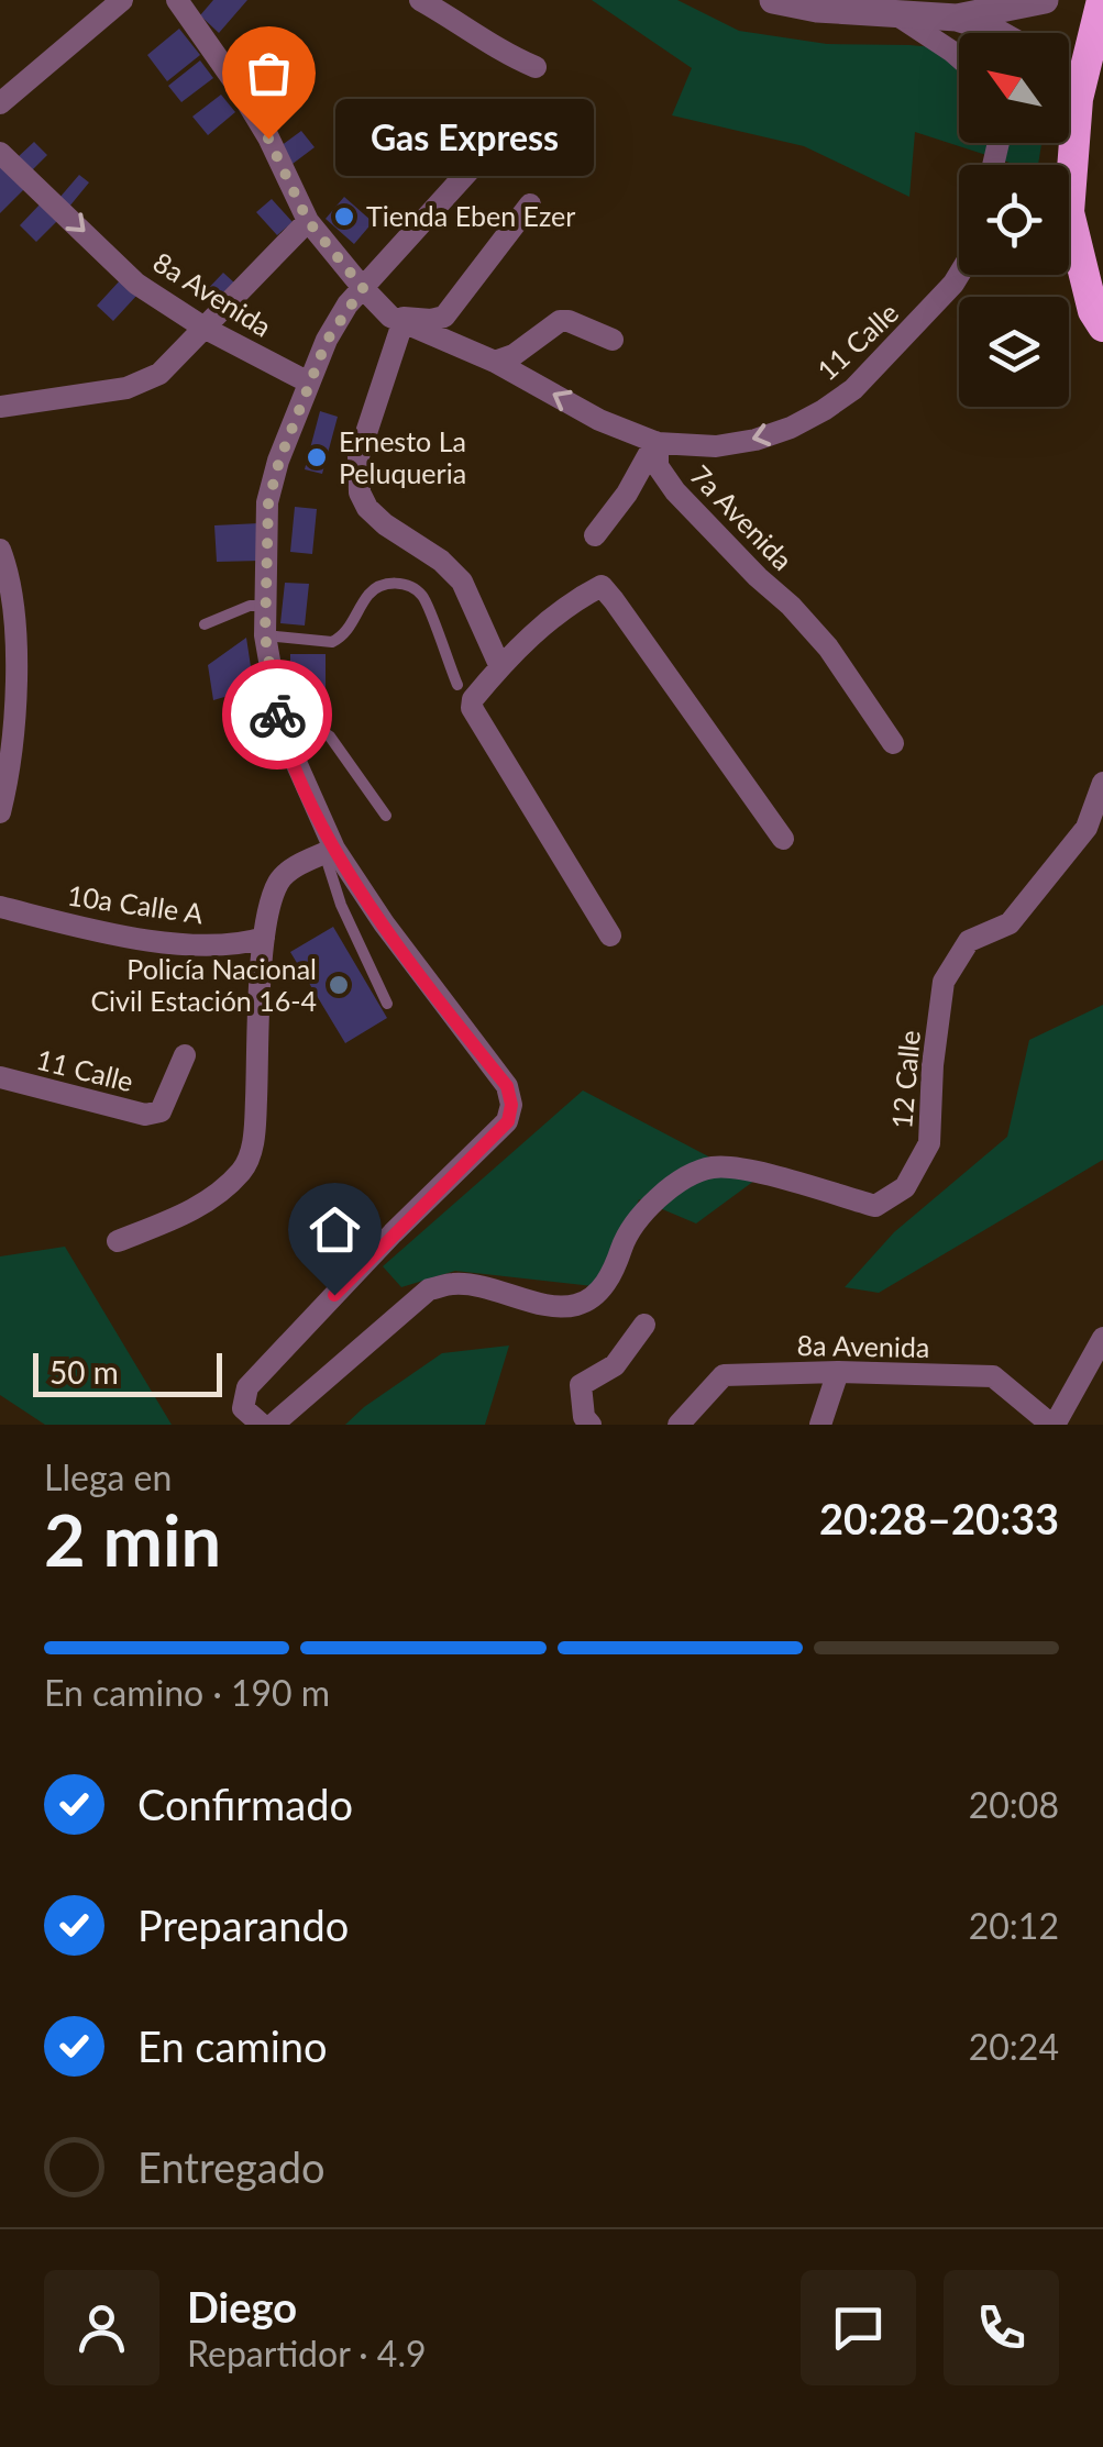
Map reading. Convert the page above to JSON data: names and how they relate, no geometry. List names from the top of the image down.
{
  "streets": {
    "street": [
      "8a Avenida",
      "11 Calle",
      "7a Avenida",
      "10a Calle A",
      "12 Calle"
    ]
  },
  "crossings": [
    ["11 Calle", "7a Avenida"]
  ],
  "one_way": ["11 Calle"],
  "places": [
    "Gas Express",
    "Tienda Eben Ezer",
    "Ernesto La Peluqueria",
    "Policía Nacional Civil Estación 16-4"
  ],
  "scale_bar": "50 m",
  "north": "top left",
  "page": {
    "bubble": "Gas Express",
    "scale": "50 m",
    "heading": ["2 min", "Llega en", "20:28–20:33"],
    "panel": ["Diego", "Repartidor · 4.9"],
    "bar": "En camino · 190 m",
    "list": [
      ["Confirmado", "20:08"],
      ["Preparando", "20:12"],
      ["En camino", "20:24"],
      "Entregado"
    ]
  }
}
